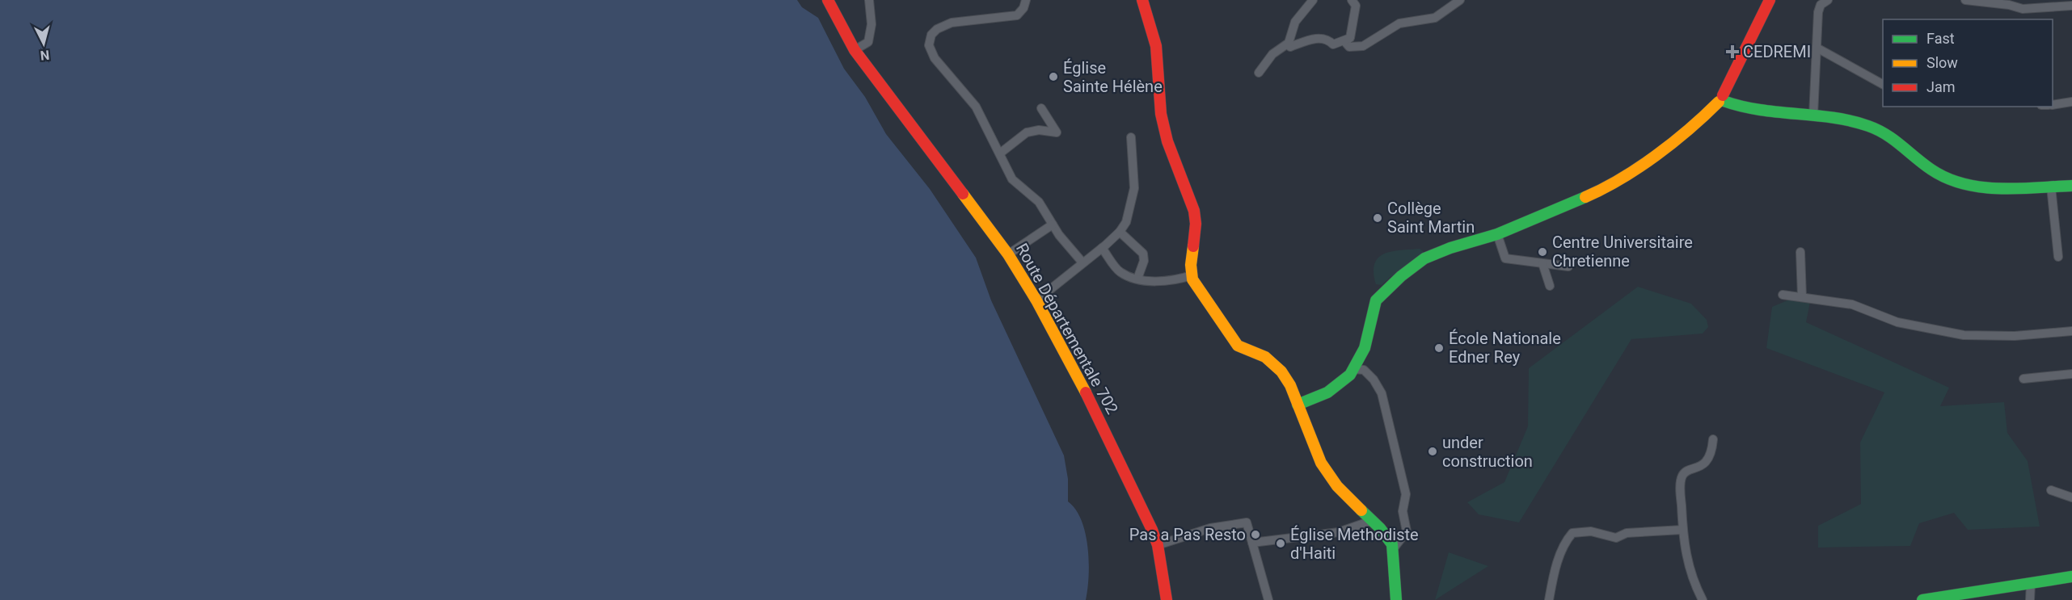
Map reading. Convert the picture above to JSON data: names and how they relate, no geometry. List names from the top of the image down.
{
  "streets": {
    "street": ["Route Départementale 702"]
  },
  "places": {
    "health": ["CEDREMI"],
    "other": [
      "Église Sainte Hélène",
      "Collège Saint Martin",
      "Centre Universitaire Chretienne",
      "École Nationale Edner Rey",
      "under construction",
      "Pas a Pas Resto",
      "Église Methodiste d'Haiti"
    ]
  },
  "legend": ["Fast", "Slow", "Jam"],
  "north": "bottom"
}
